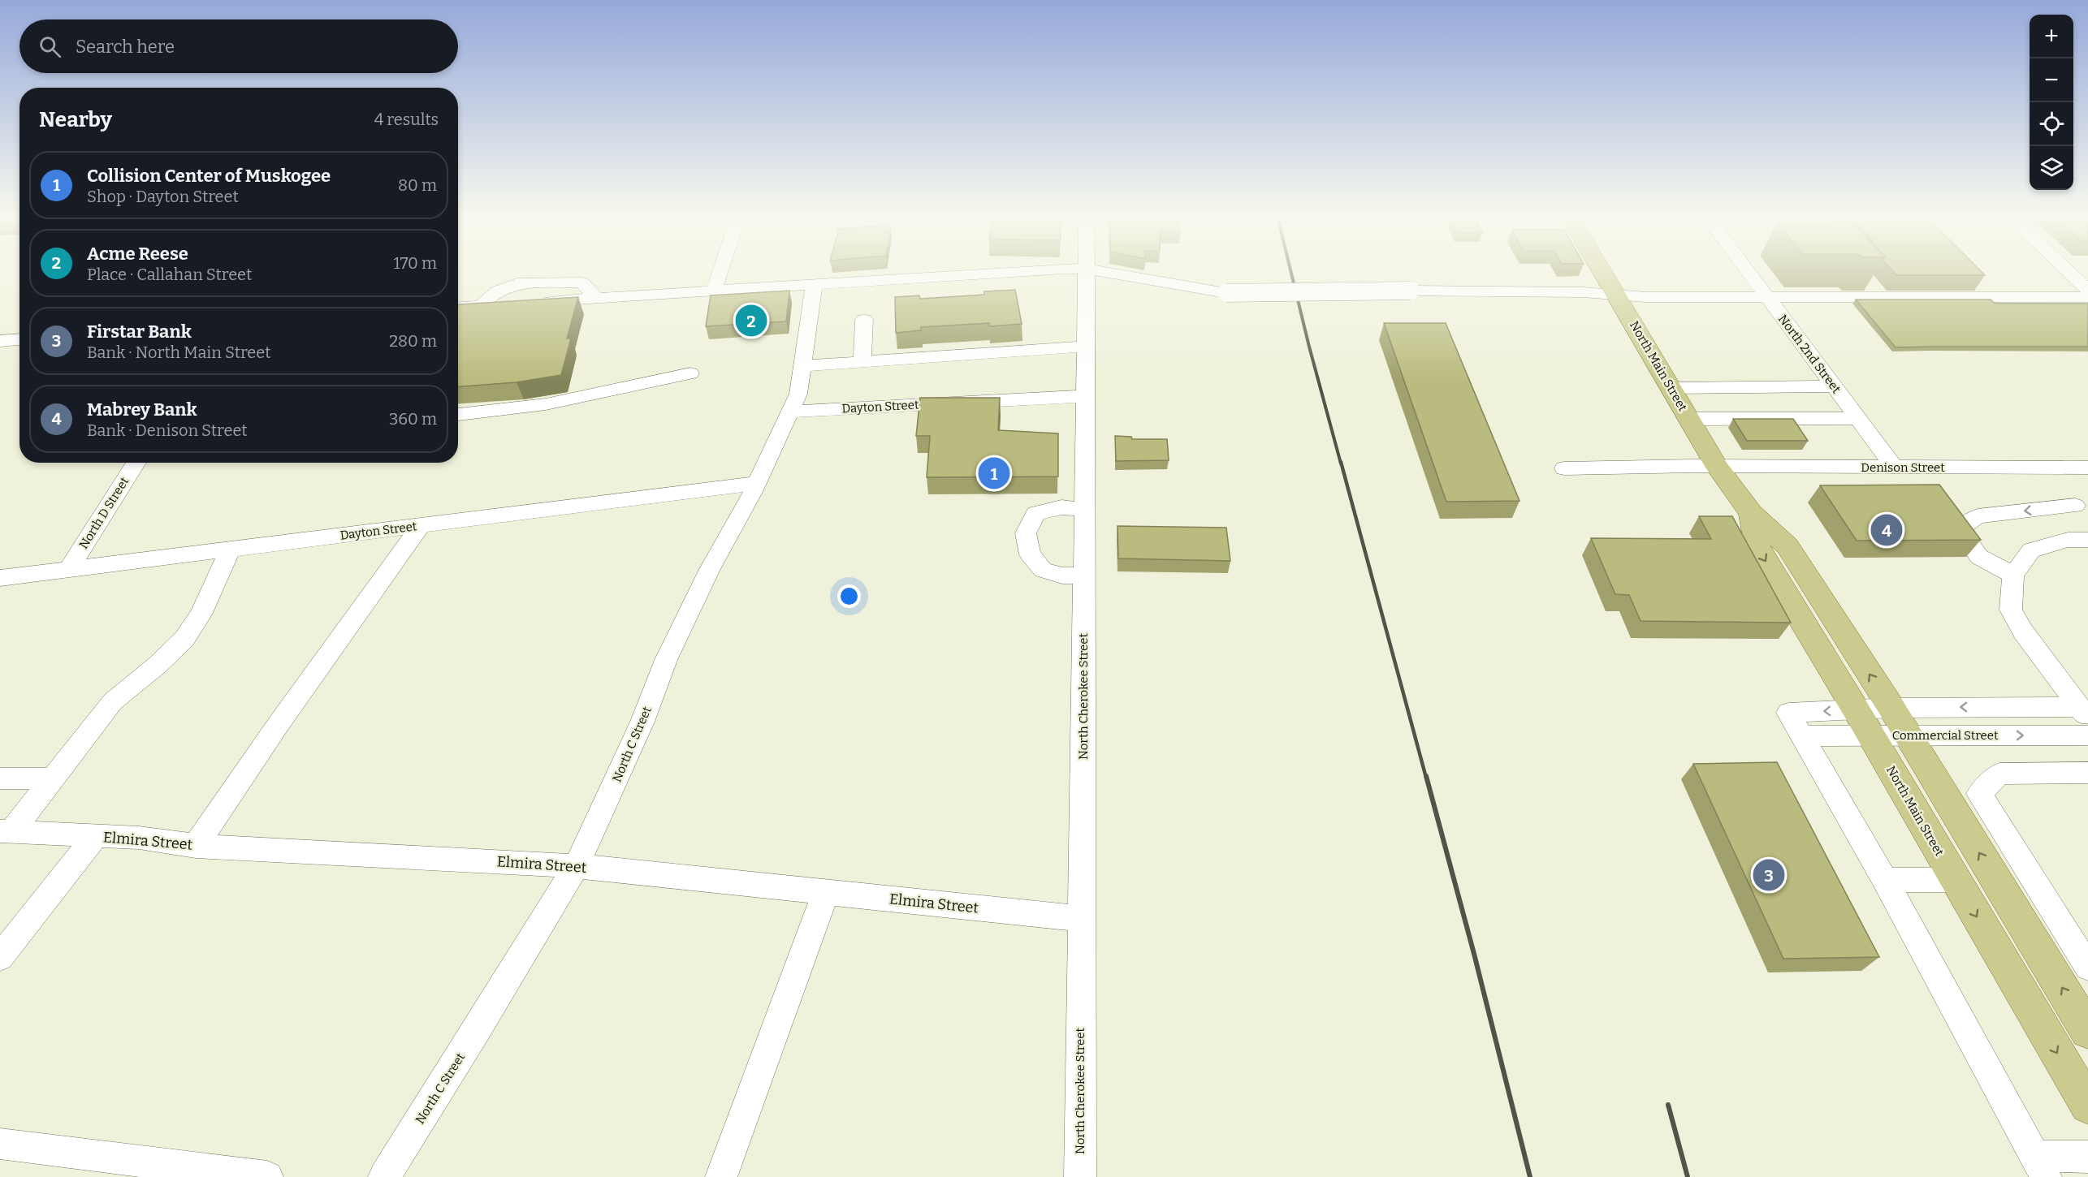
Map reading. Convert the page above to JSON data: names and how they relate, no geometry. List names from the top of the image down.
{
  "streets": {
    "main road": ["North Main Street"],
    "street": [
      "North 2nd Street",
      "Dayton Street",
      "Denison Street",
      "North D Street",
      "North Cherokee Street",
      "Commercial Street",
      "North C Street",
      "Elmira Street"
    ]
  },
  "crossings": [
    ["North 2nd Street", "Denison Street"],
    ["North Main Street", "Denison Street"],
    ["North Main Street", "Commercial Street"],
    ["Dayton Street", "North D Street"],
    ["Dayton Street", "North Cherokee Street"],
    ["Dayton Street", "North C Street"],
    ["North Cherokee Street", "Elmira Street"],
    ["North C Street", "Elmira Street"]
  ],
  "page": {
    "map_buttons": ["+", "−"],
    "search": "Search here",
    "heading": ["Nearby", "4 results"],
    "list": [
      {
        "mark": "1",
        "name": "Collision Center of Muskogee",
        "note": "Shop · Dayton Street",
        "value": "80 m"
      },
      {
        "mark": "2",
        "name": "Acme Reese",
        "note": "Place · Callahan Street",
        "value": "170 m"
      },
      {
        "mark": "3",
        "name": "Firstar Bank",
        "note": "Bank · North Main Street",
        "value": "280 m"
      },
      {
        "mark": "4",
        "name": "Mabrey Bank",
        "note": "Bank · Denison Street",
        "value": "360 m"
      }
    ],
    "pins": [
      "2",
      "1",
      "4",
      "3"
    ]
  }
}
